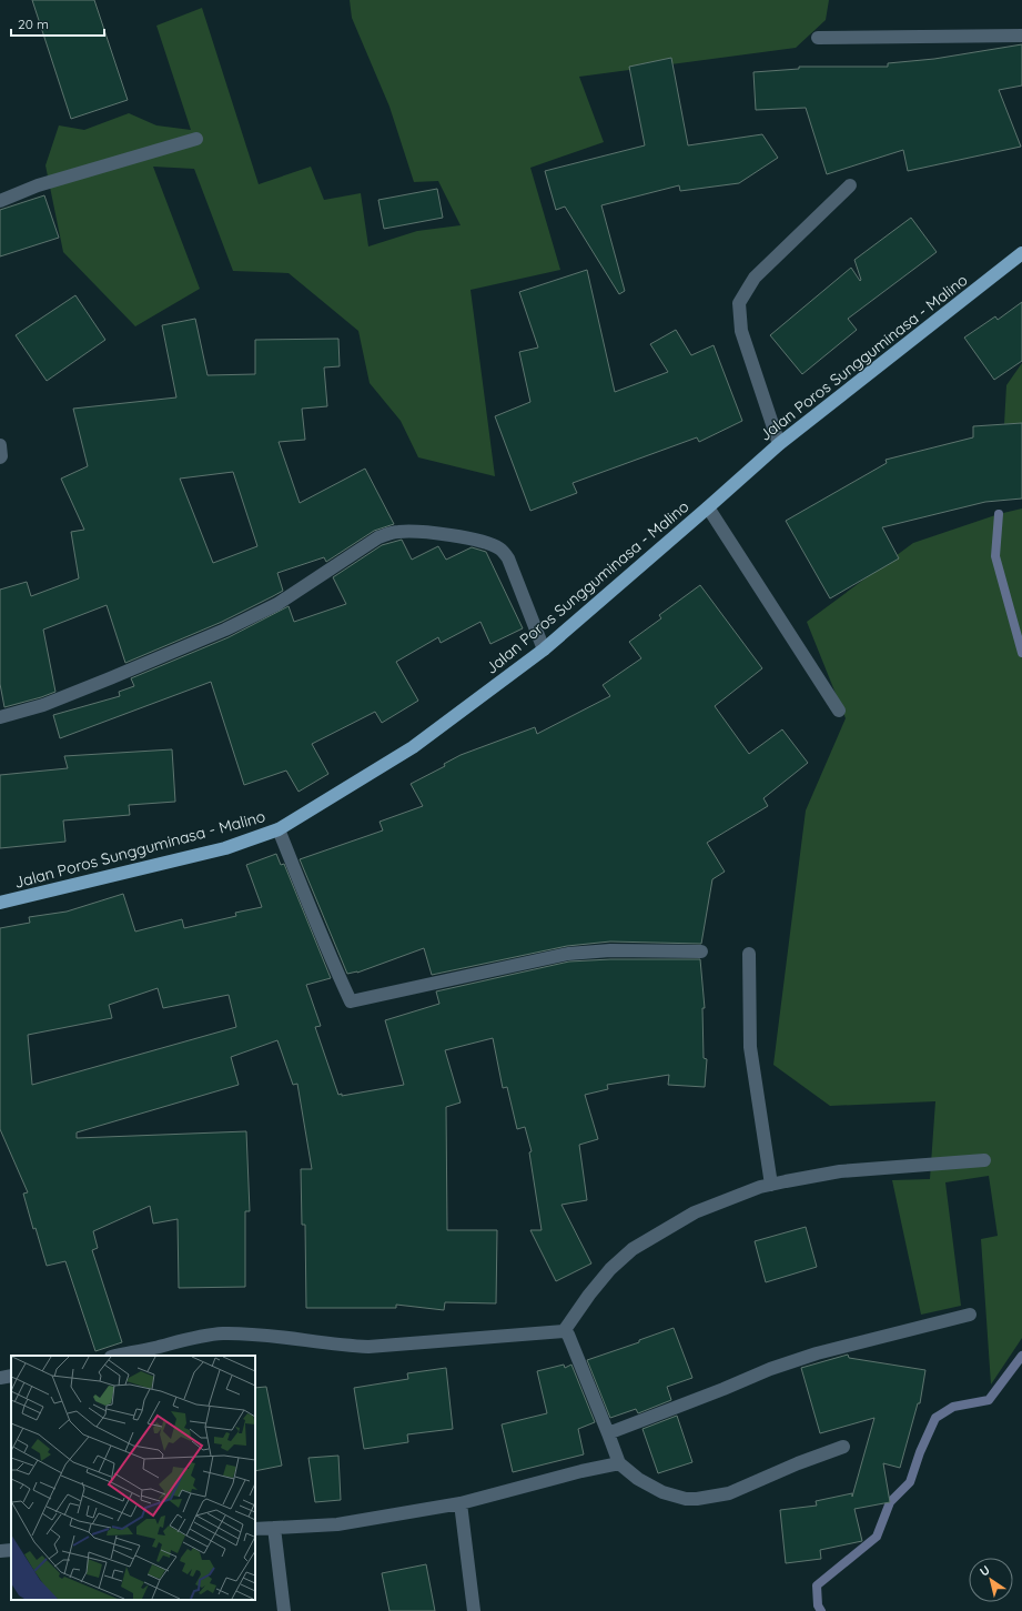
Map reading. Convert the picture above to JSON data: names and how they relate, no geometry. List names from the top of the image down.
{
  "streets": {
    "main road": ["Jalan Poros Sungguminasa - Malino"]
  },
  "scale_bar": "20 m",
  "north": "top left"
}
